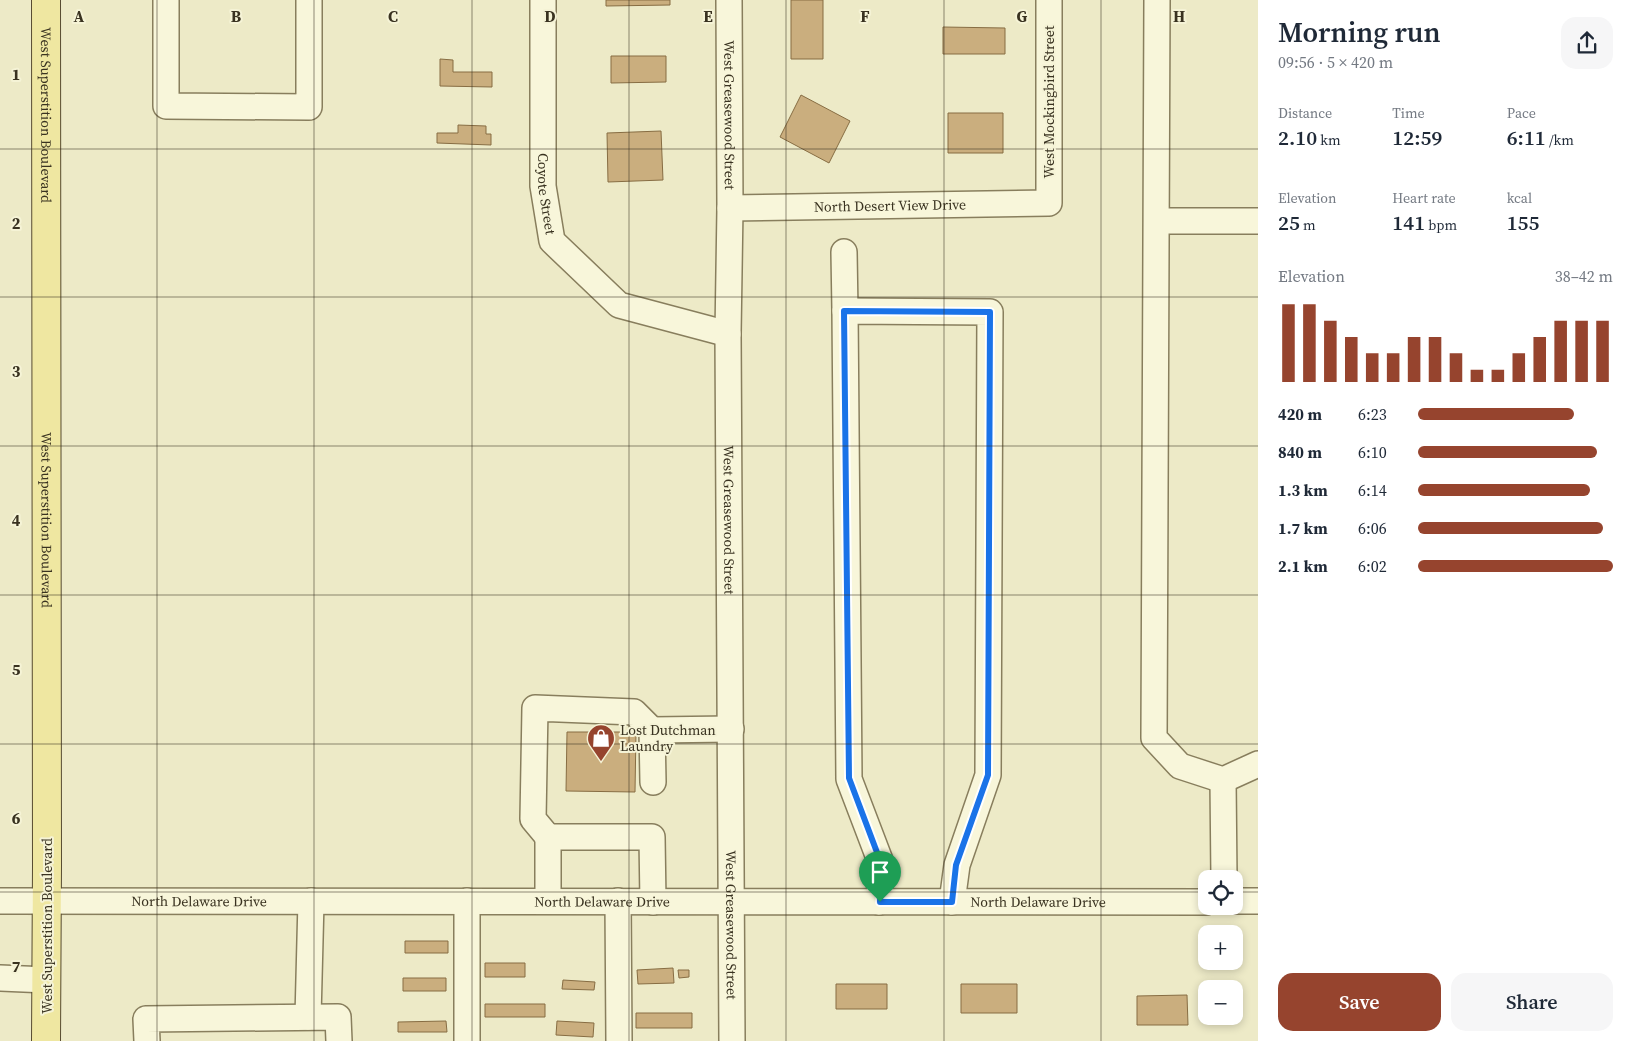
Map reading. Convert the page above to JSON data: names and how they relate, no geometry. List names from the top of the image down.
{
  "streets": {
    "main road": ["West Superstition Boulevard"],
    "street": [
      "West Mockingbird Street",
      "West Greasewood Street",
      "Coyote Street",
      "North Desert View Drive",
      "North Delaware Drive"
    ]
  },
  "crossings": [
    ["West Mockingbird Street", "North Desert View Drive"],
    ["West Superstition Boulevard", "North Delaware Drive"],
    ["West Greasewood Street", "Coyote Street"],
    ["West Greasewood Street", "North Desert View Drive"],
    ["West Greasewood Street", "North Delaware Drive"]
  ],
  "places": {
    "shop": ["Lost Dutchman Laundry"]
  },
  "page": {
    "heading": ["Morning run", "09:56 · 5 × 420 m"],
    "stats": [
      ["Distance", "2.10 km"],
      ["Time", "12:59"],
      ["Pace", "6:11 /km"],
      ["Elevation", "25 m"],
      ["Heart rate", "141 bpm"],
      ["kcal", "155"]
    ],
    "chart": ["Elevation", "38–42 m"],
    "list": [
      {
        "name": "420 m",
        "note": "6:23"
      },
      {
        "name": "840 m",
        "note": "6:10"
      },
      {
        "name": "1.3 km",
        "note": "6:14"
      },
      {
        "name": "1.7 km",
        "note": "6:06"
      },
      {
        "name": "2.1 km",
        "note": "6:02"
      }
    ],
    "map_buttons": ["+", "−"],
    "buttons": ["Save", "Share"]
  },
  "grid": {
    "columns": [
      "A",
      "B",
      "C",
      "D",
      "E",
      "F",
      "G",
      "H"
    ],
    "rows": [
      "1",
      "2",
      "3",
      "4",
      "5",
      "6",
      "7"
    ]
  }
}
